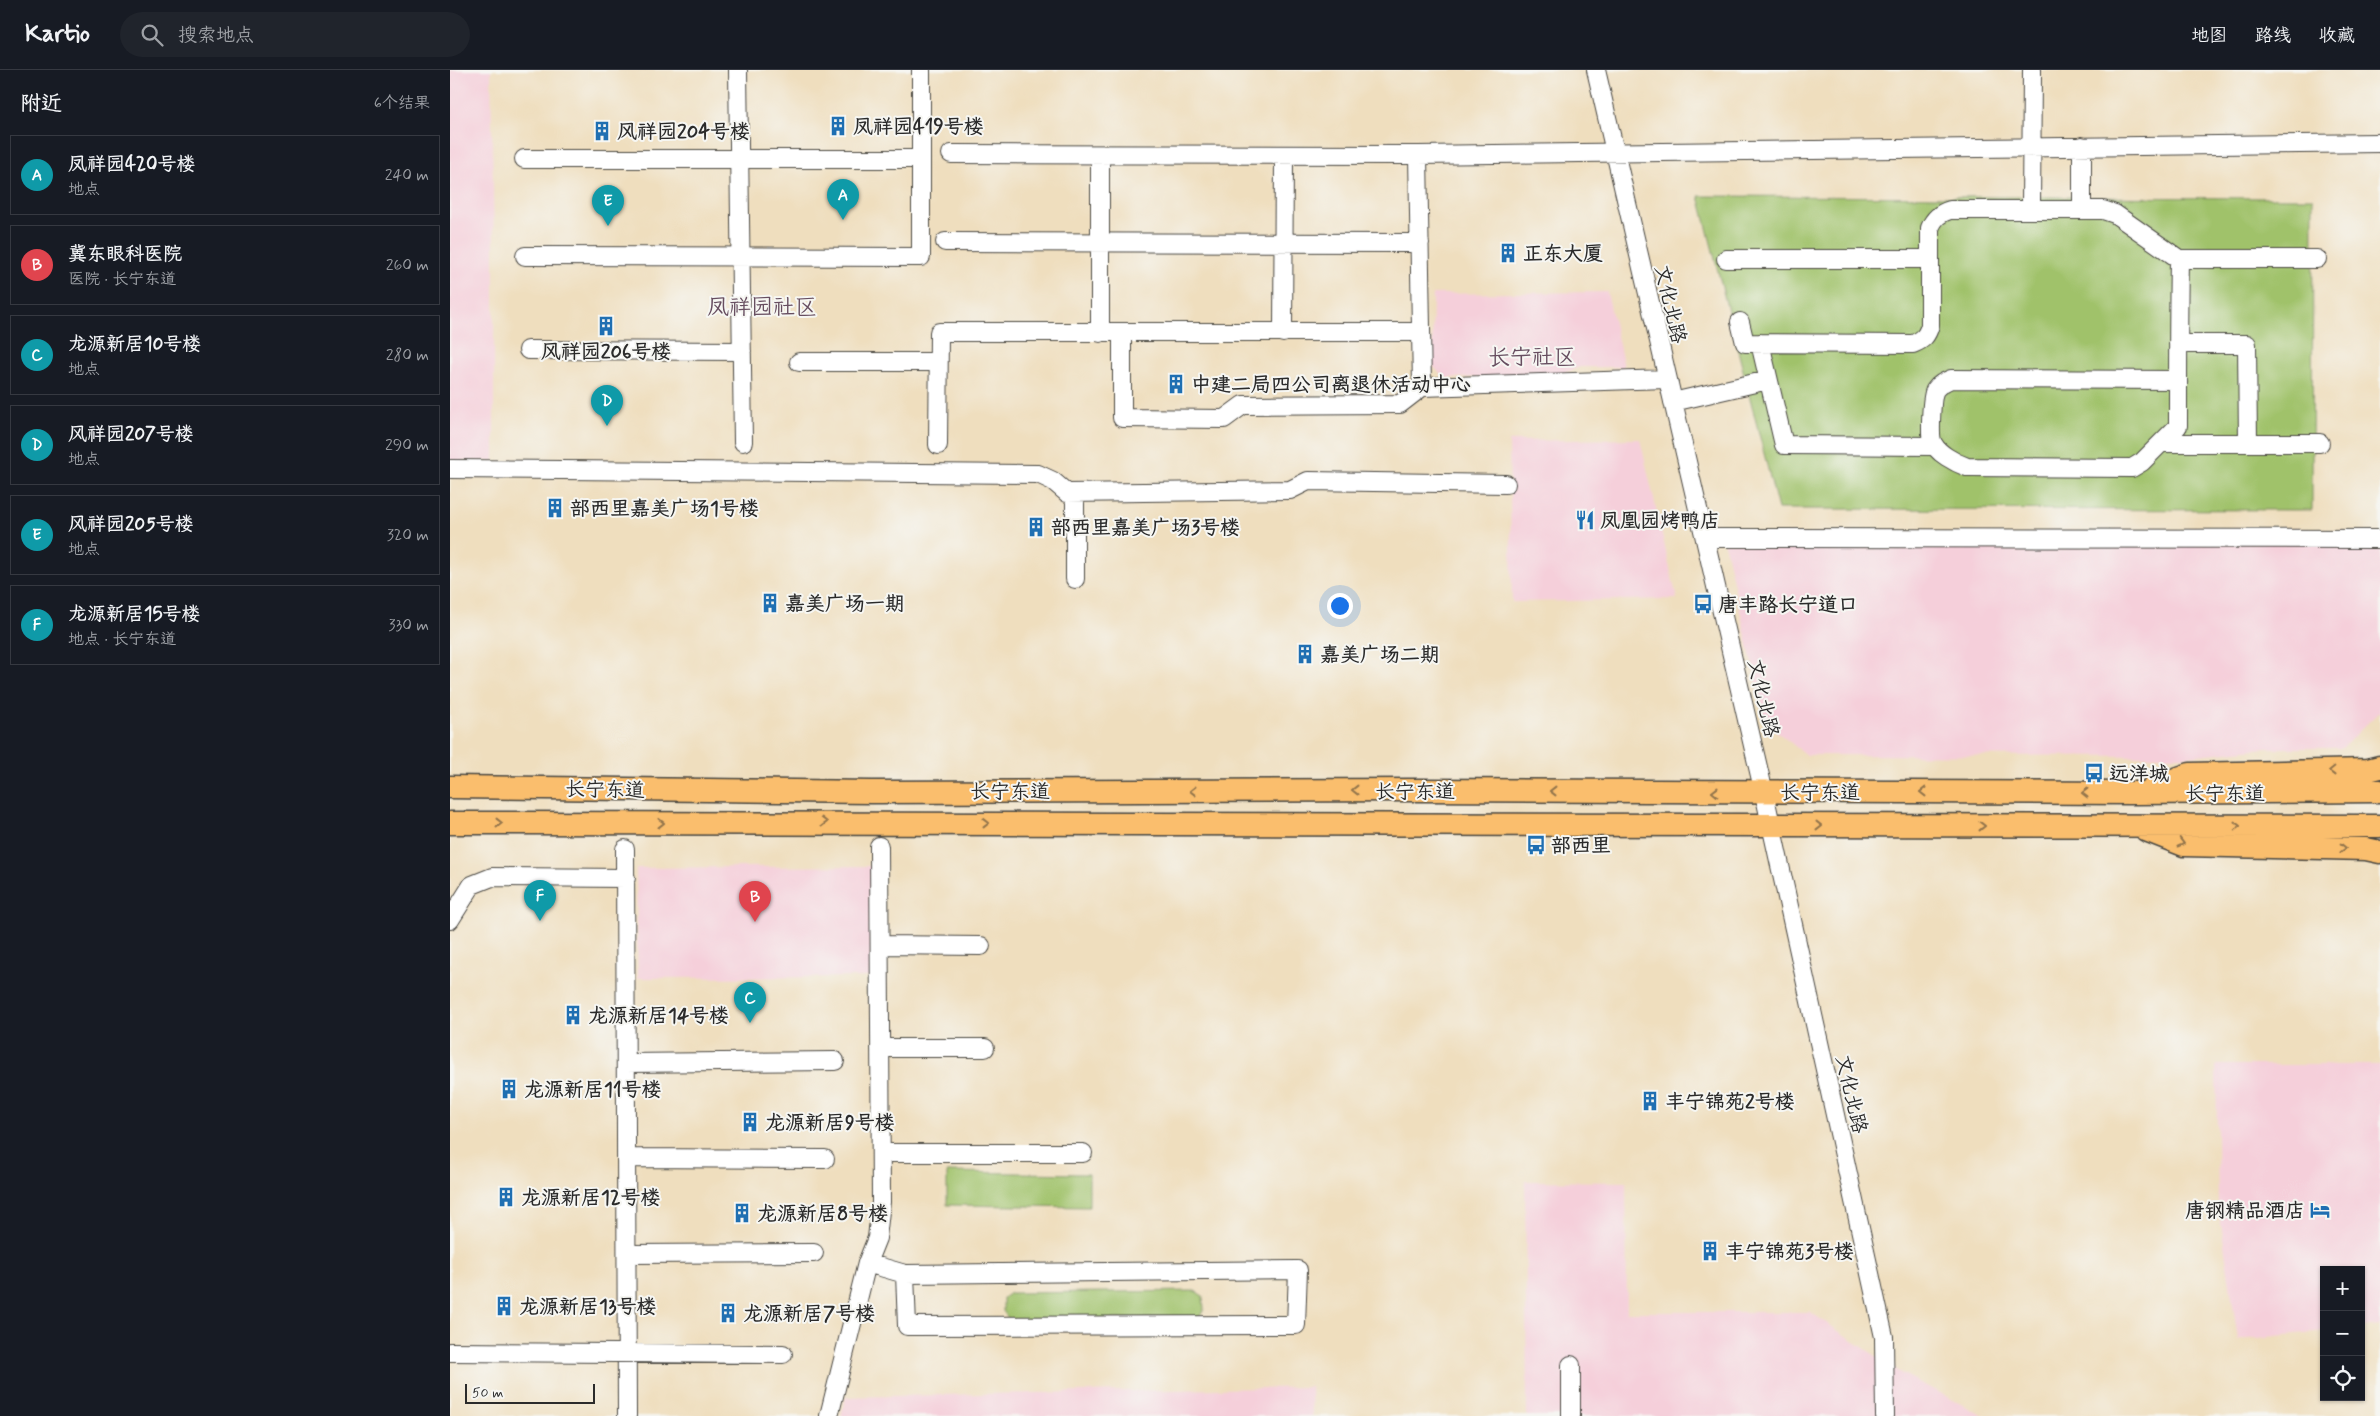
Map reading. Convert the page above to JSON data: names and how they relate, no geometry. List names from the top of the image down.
{
  "streets": {
    "main road": ["长宁东道"],
    "street": ["文化北路"]
  },
  "crossings": [
    ["文化北路", "长宁东道"]
  ],
  "districts": ["凤祥园社区", "长宁社区"],
  "places": {
    "building": [
      "凤祥园419号楼",
      "风祥园204号楼",
      "正东大厦",
      "风祥园206号楼",
      "中建二局四公司离退休活动中心",
      "部西里嘉美广场1号楼",
      "部西里嘉美广场3号楼",
      "嘉美广场一期",
      "嘉美广场二期",
      "龙源新居14号楼",
      "龙源新居11号楼",
      "丰宁锦苑2号楼",
      "龙源新居9号楼",
      "龙源新居12号楼",
      "龙源新居8号楼",
      "丰宁锦苑3号楼",
      "龙源新居13号楼",
      "龙源新居7号楼"
    ],
    "restaurant": ["凤凰园烤鸭店"],
    "bus stop": ["唐丰路长宁道口", "远洋城", "部西里"],
    "hotel": ["唐钢精品酒店"]
  },
  "scale_bar": "50 m",
  "page": {
    "header": "Kartio",
    "search": "搜索地点",
    "nav": ["地图", "路线", "收藏"],
    "heading": ["附近", "6个结果"],
    "list": [
      {
        "mark": "A",
        "name": "凤祥园420号楼",
        "note": "地点",
        "value": "240 m"
      },
      {
        "mark": "B",
        "name": "冀东眼科医院",
        "note": "医院 · 长宁东道",
        "value": "260 m"
      },
      {
        "mark": "C",
        "name": "龙源新居10号楼",
        "note": "地点",
        "value": "280 m"
      },
      {
        "mark": "D",
        "name": "风祥园207号楼",
        "note": "地点",
        "value": "290 m"
      },
      {
        "mark": "E",
        "name": "风祥园205号楼",
        "note": "地点",
        "value": "320 m"
      },
      {
        "mark": "F",
        "name": "龙源新居15号楼",
        "note": "地点 · 长宁东道",
        "value": "330 m"
      }
    ],
    "pins": [
      "A",
      "E",
      "D",
      "F",
      "B",
      "C"
    ],
    "map_buttons": ["+", "−"],
    "scale": "50 m"
  }
}
